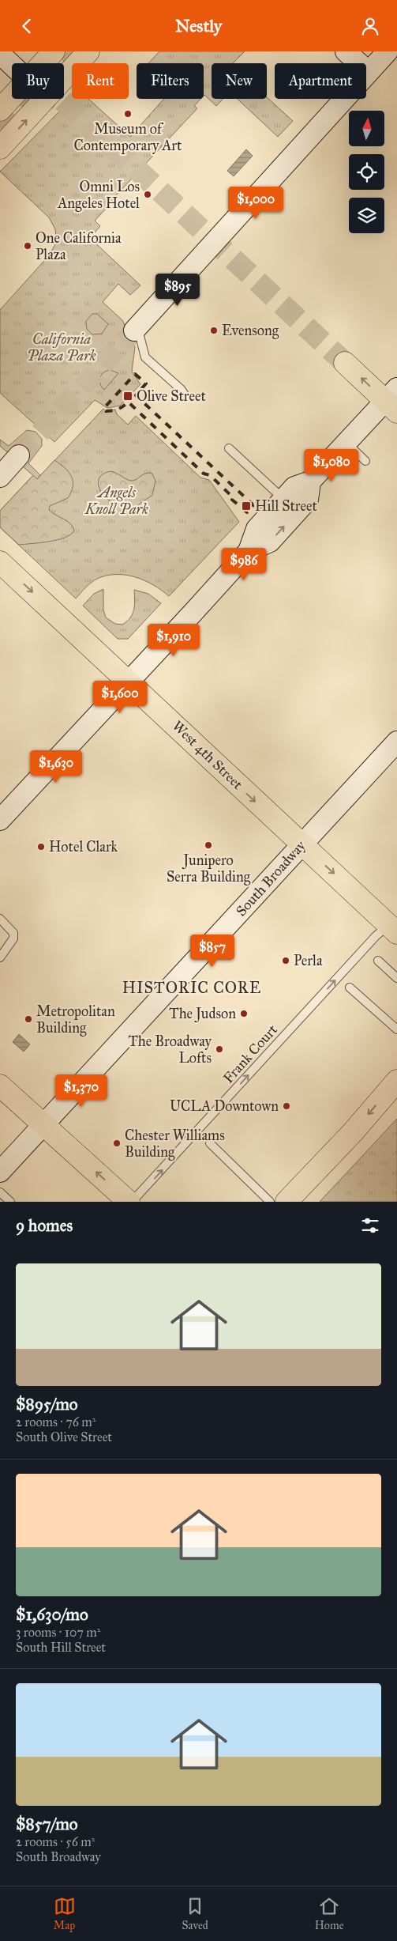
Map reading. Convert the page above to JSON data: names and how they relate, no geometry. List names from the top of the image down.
{
  "streets": {
    "main road": ["West 4th Street", "South Broadway"],
    "lane": ["Frank Court"]
  },
  "crossings": [
    ["West 4th Street", "South Broadway"],
    ["West 4th Street", "Frank Court"]
  ],
  "one_way": ["West 4th Street", "Frank Court"],
  "districts": ["HISTORIC CORE"],
  "parks": ["California Plaza Park", "Angels Knoll Park"],
  "places": {
    "other": [
      "Museum of Contemporary Art",
      "Omni Los Angeles Hotel",
      "One California Plaza",
      "Evensong",
      "Junipero Serra Building",
      "Hotel Clark",
      "Perla",
      "The Judson",
      "Metropolitan Building",
      "The Broadway Lofts",
      "UCLA Downtown",
      "Chester Williams Building"
    ],
    "transit": ["Olive Street", "Hill Street"]
  },
  "north": "top",
  "page": {
    "header": "Nestly",
    "chip": [
      "Buy",
      "Rent",
      "Filters",
      "New",
      "Apartment"
    ],
    "price": [
      "$1,000",
      "$895",
      "$1,080",
      "$986",
      "$1,910",
      "$1,600",
      "$1,630",
      "$857",
      "$1,370"
    ],
    "heading": "9 homes",
    "list": [
      {
        "name": "$895/mo",
        "note": "2 rooms · 76 m² · South Olive Street"
      },
      {
        "name": "$1,630/mo",
        "note": "3 rooms · 107 m² · South Hill Street"
      },
      {
        "name": "$857/mo",
        "note": "2 rooms · 56 m² · South Broadway"
      }
    ],
    "tabs": ["Map", "Saved", "Home"]
  }
}
